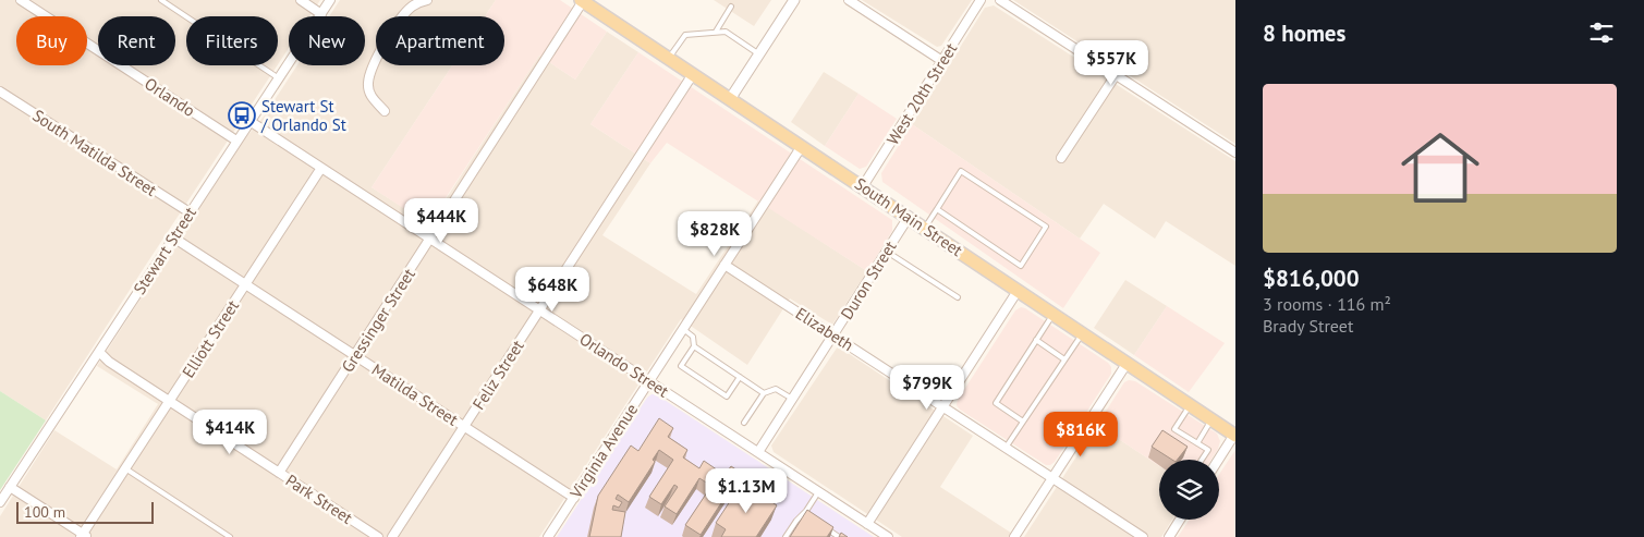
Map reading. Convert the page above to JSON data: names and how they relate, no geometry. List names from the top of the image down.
{
  "streets": {
    "main road": ["South Main Street"],
    "street": [
      "West 20th Street",
      "Orlando",
      "South Matilda Street",
      "Stewart Street",
      "Duron Street",
      "Gressinger Street",
      "Elizabeth",
      "Elliott Street",
      "Orlando Street",
      "Feliz Street",
      "Matilda Street",
      "Virginia Avenue",
      "Park Street"
    ]
  },
  "crossings": [
    ["West 20th Street", "South Main Street"],
    ["Orlando", "Stewart Street"],
    ["South Matilda Street", "Stewart Street"],
    ["South Main Street", "Duron Street"],
    ["South Main Street", "Gressinger Street"],
    ["South Main Street", "Feliz Street"],
    ["South Main Street", "Virginia Avenue"],
    ["Stewart Street", "Orlando Street"],
    ["Stewart Street", "Matilda Street"],
    ["Stewart Street", "Park Street"],
    ["Duron Street", "Elizabeth"],
    ["Duron Street", "Orlando Street"],
    ["Gressinger Street", "Orlando Street"],
    ["Gressinger Street", "Matilda Street"],
    ["Gressinger Street", "Park Street"],
    ["Elizabeth", "Virginia Avenue"],
    ["Elliott Street", "Orlando Street"],
    ["Elliott Street", "Matilda Street"],
    ["Elliott Street", "Park Street"],
    ["Orlando Street", "Feliz Street"],
    ["Orlando Street", "Virginia Avenue"],
    ["Feliz Street", "Matilda Street"],
    ["Matilda Street", "Virginia Avenue"]
  ],
  "places": {
    "bus stop": ["Stewart St / Orlando St"]
  },
  "scale_bar": "100 m",
  "page": {
    "heading": "8 homes",
    "chip": [
      "Buy",
      "Rent",
      "Filters",
      "New",
      "Apartment"
    ],
    "price": [
      "$557K",
      "$444K",
      "$828K",
      "$648K",
      "$799K",
      "$414K",
      "$816K",
      "$1.13M"
    ],
    "list": [
      {
        "name": "$816,000",
        "note": "3 rooms · 116 m² · Brady Street"
      }
    ],
    "scale": "100 m"
  }
}
